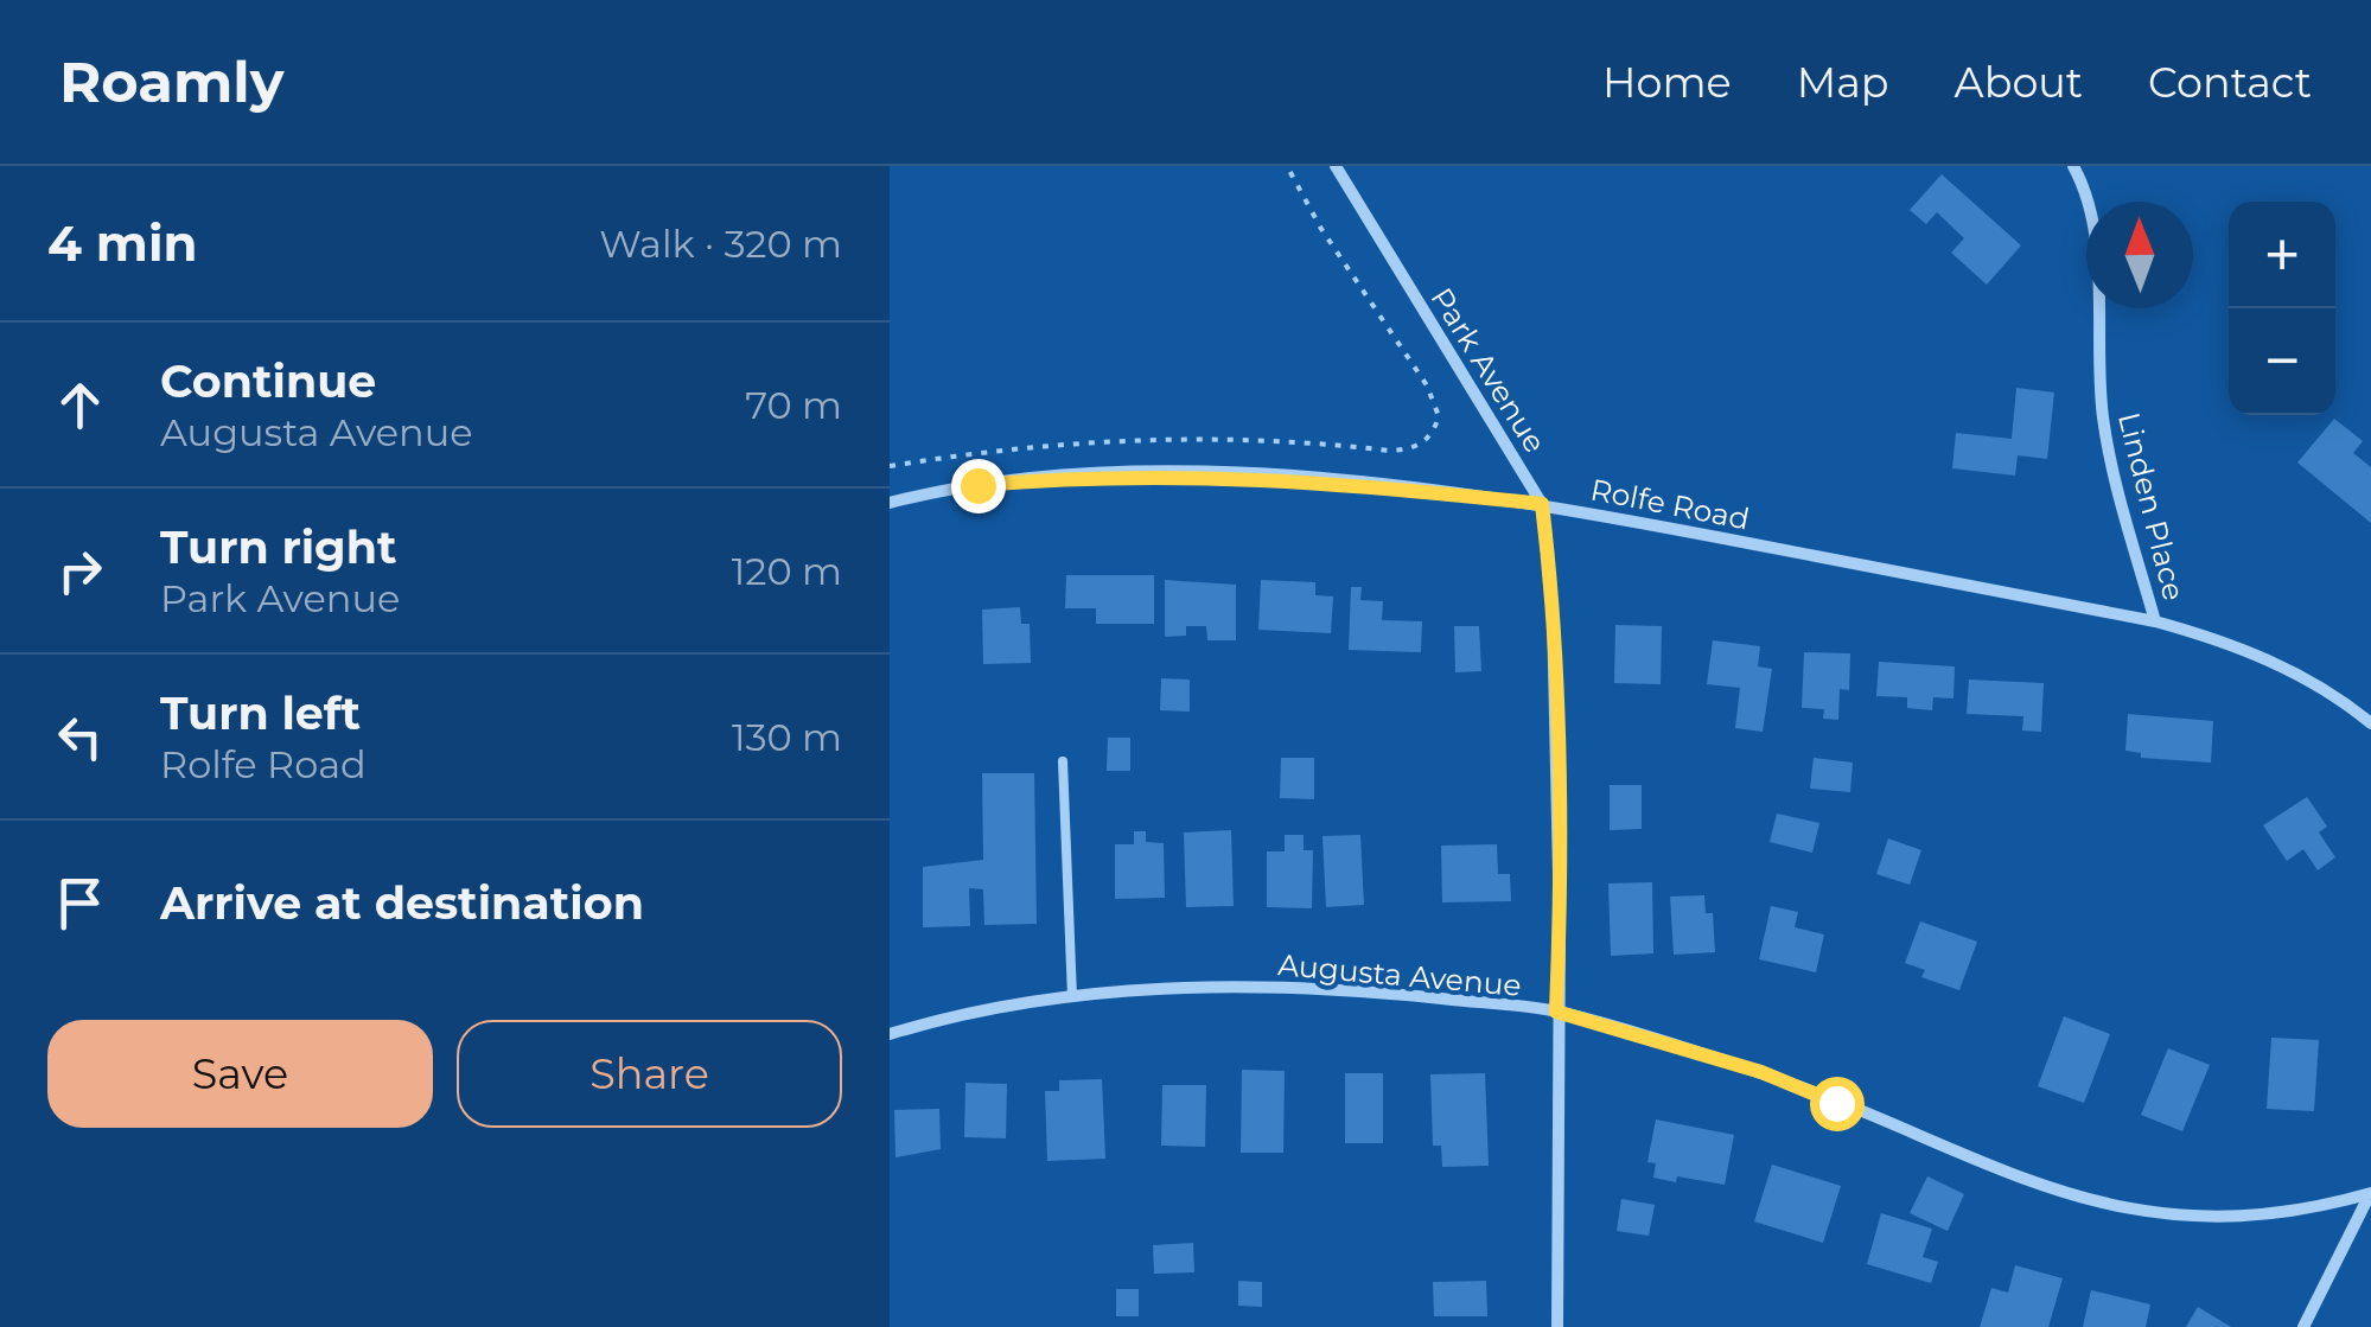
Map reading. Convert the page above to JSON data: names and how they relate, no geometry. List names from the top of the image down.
{
  "streets": {
    "street": [
      "Park Avenue",
      "Rolfe Road",
      "Linden Place",
      "Augusta Avenue"
    ]
  },
  "crossings": [
    ["Park Avenue", "Rolfe Road"],
    ["Park Avenue", "Augusta Avenue"],
    ["Rolfe Road", "Linden Place"]
  ],
  "north": "top",
  "page": {
    "header": "Roamly",
    "nav": [
      "Home",
      "Map",
      "About",
      "Contact"
    ],
    "heading": ["4 min", "Walk · 320 m"],
    "map_buttons": ["+", "−"],
    "list": [
      ["Continue", "Augusta Avenue", "70 m"],
      ["Turn right", "Park Avenue", "120 m"],
      ["Turn left", "Rolfe Road", "130 m"],
      "Arrive at destination"
    ],
    "buttons": ["Save", "Share"]
  }
}
